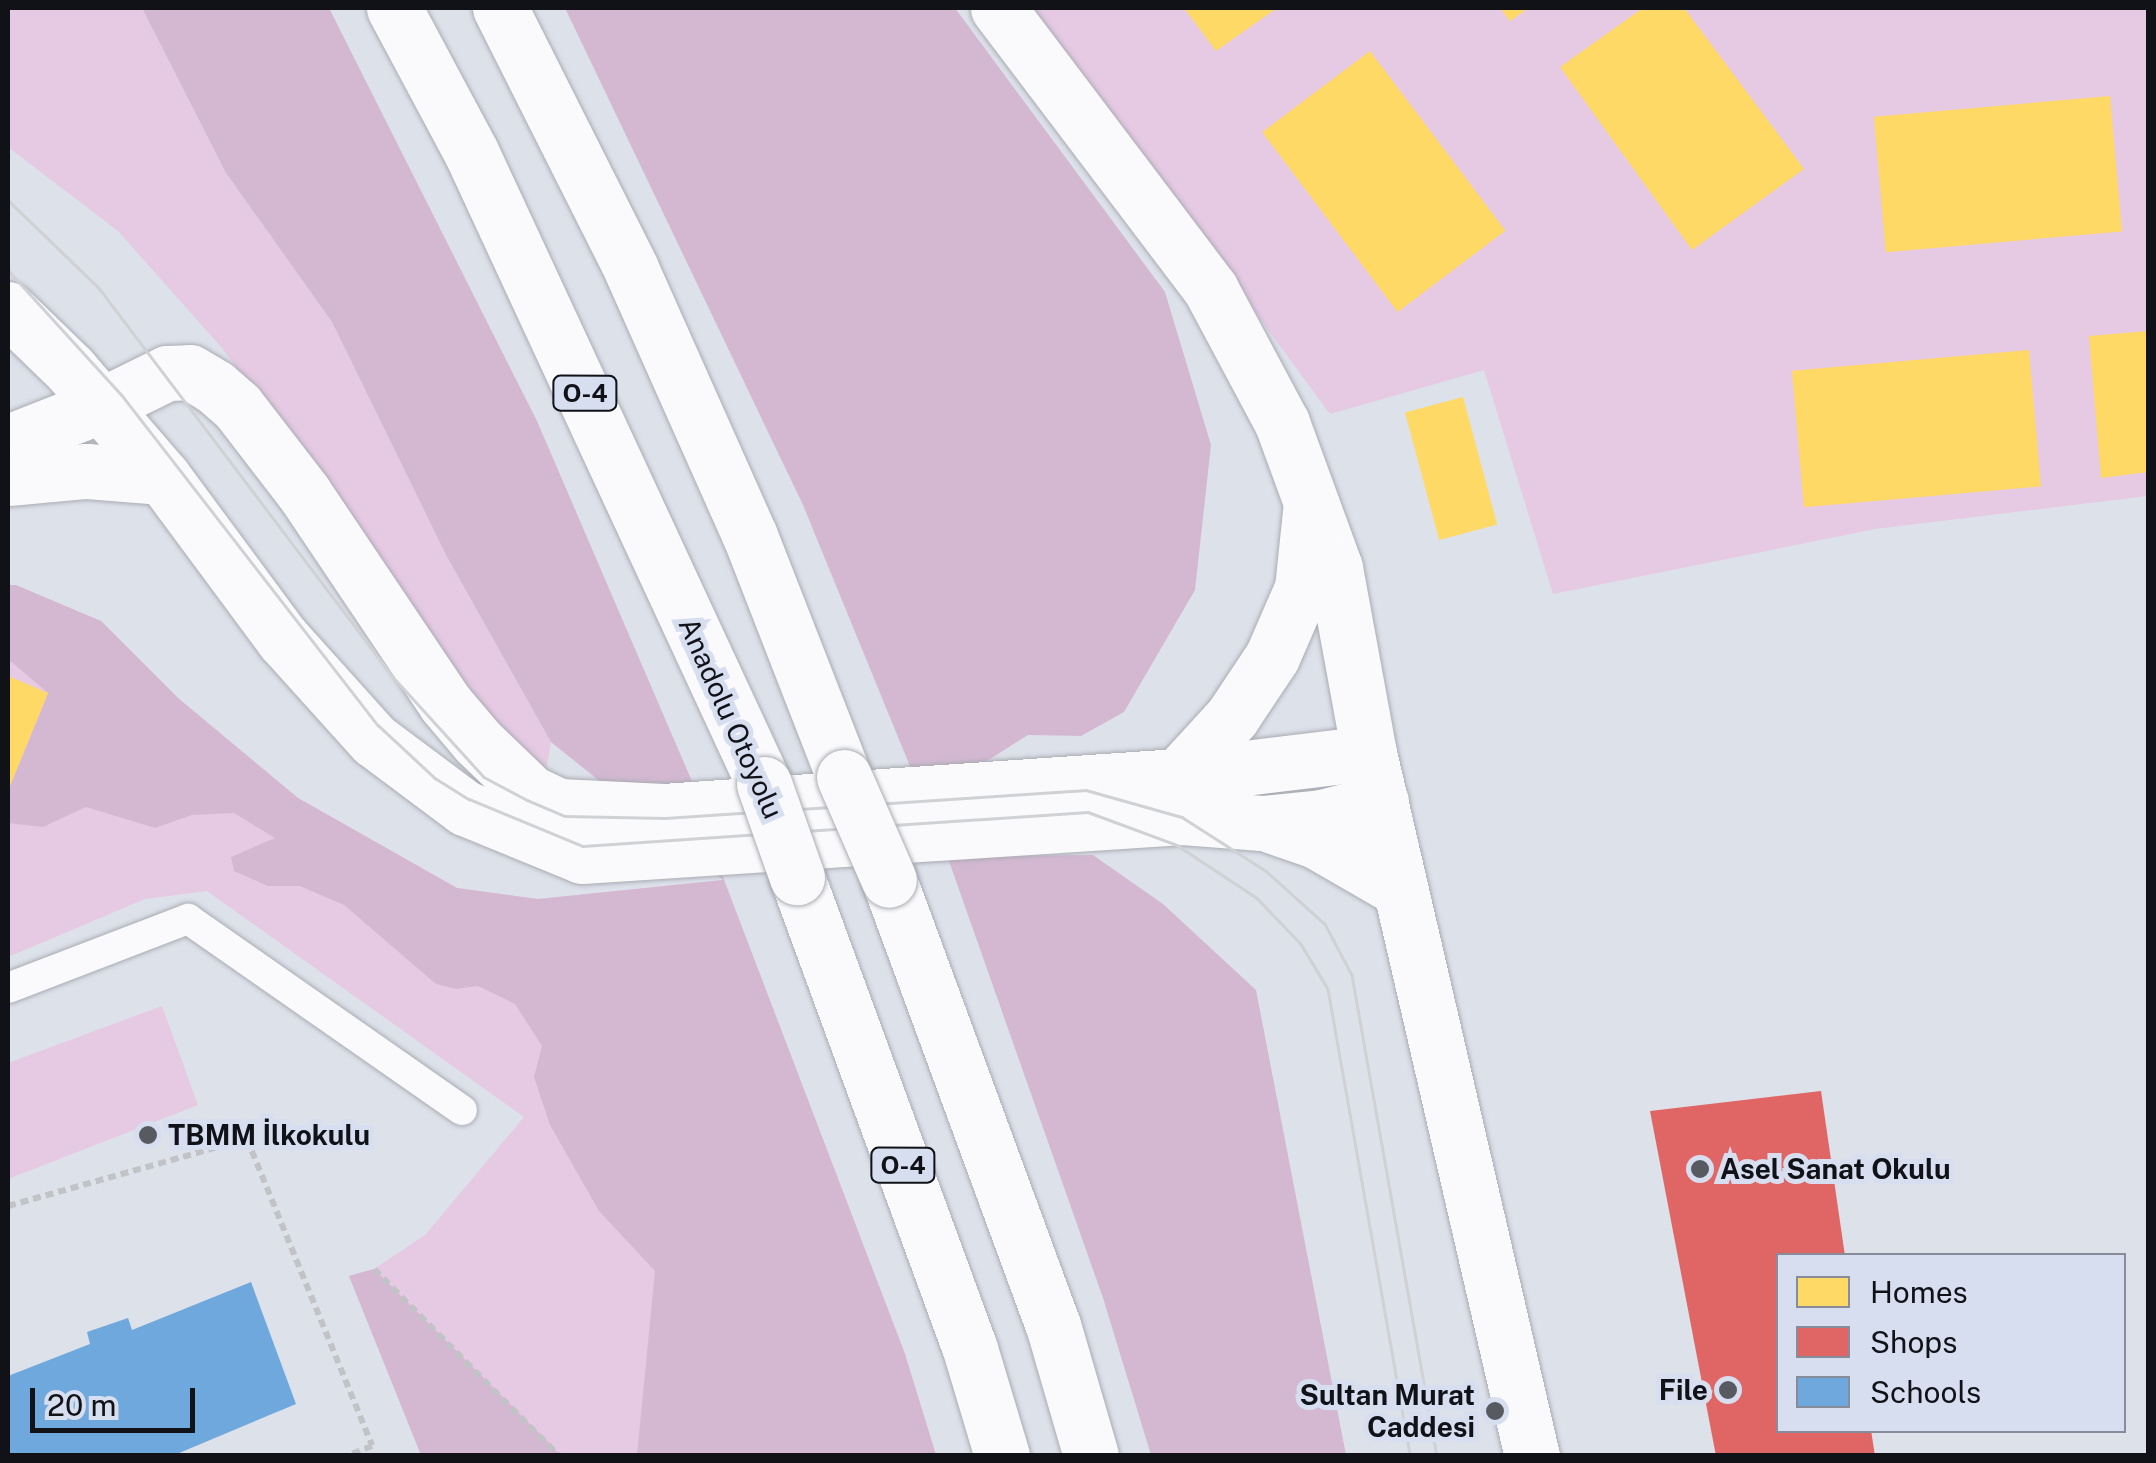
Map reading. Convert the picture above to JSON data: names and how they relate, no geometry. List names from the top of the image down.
{
  "streets": {
    "main road": ["O-4", "Anadolu Otoyolu"]
  },
  "places": [
    "TBMM İlkokulu",
    "Asel Sanat Okulu",
    "File",
    "Sultan Murat Caddesi"
  ],
  "legend": ["Homes", "Shops", "Schools"],
  "scale_bar": "20 m"
}
